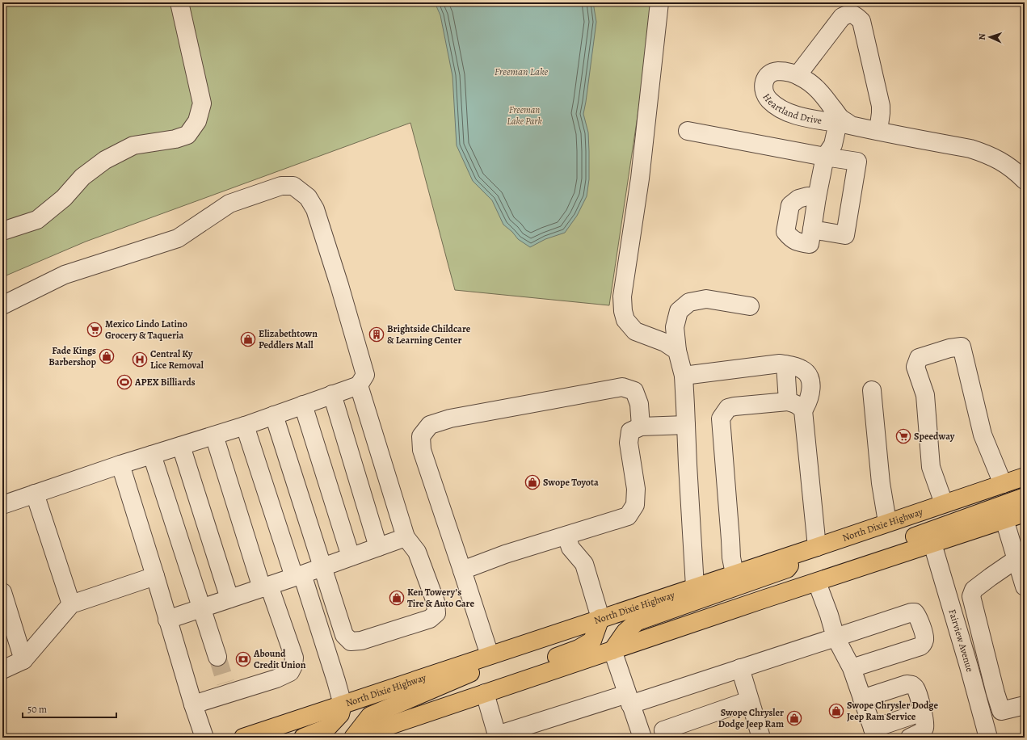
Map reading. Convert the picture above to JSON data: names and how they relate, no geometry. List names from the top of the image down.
{
  "streets": {
    "main road": ["North Dixie Highway"],
    "street": ["Heartland Drive", "Fairview Avenue"]
  },
  "water": ["Freeman Lake"],
  "parks": ["Freeman Lake Park"],
  "places": {
    "supermarket": ["Mexico Lindo Latino Grocery & Taqueria", "Speedway"],
    "building": ["Brightside Childcare & Learning Center"],
    "shop": [
      "Elizabethtown Peddlers Mall",
      "Fade Kings Barbershop",
      "Swope Toyota",
      "Ken Towery’s Tire & Auto Care",
      "Swope Chrysler Dodge Jeep Ram Service",
      "Swope Chrysler Dodge Jeep Ram"
    ],
    "hospital": ["Central Ky Lice Removal"],
    "sports": ["APEX Billiards"],
    "bank": ["Abound Credit Union"]
  },
  "scale_bar": "50 m",
  "north": "left"
}
